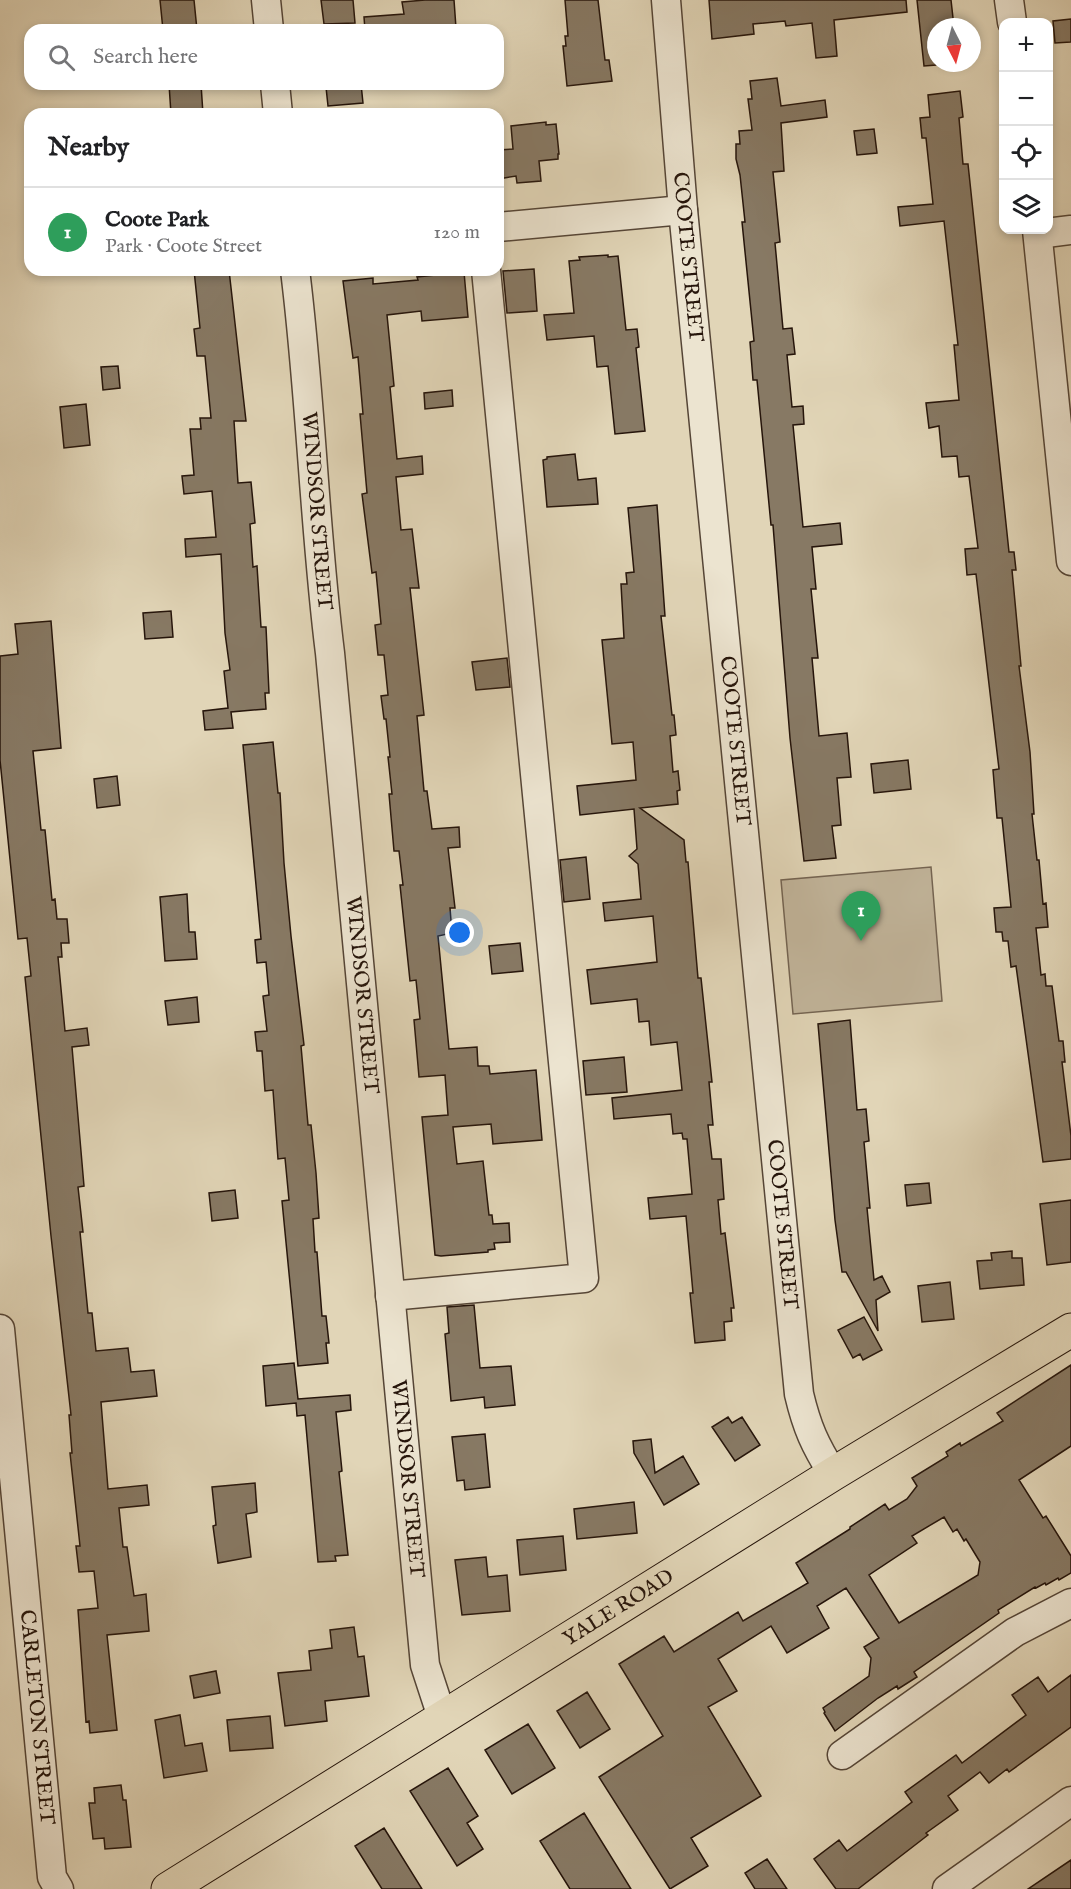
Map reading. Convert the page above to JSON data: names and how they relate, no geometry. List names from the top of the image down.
{
  "streets": {
    "main road": ["YALE ROAD"],
    "street": ["COOTE STREET", "WINDSOR STREET", "CARLETON STREET"]
  },
  "crossings": [
    ["COOTE STREET", "YALE ROAD"],
    ["WINDSOR STREET", "YALE ROAD"]
  ],
  "north": "bottom",
  "page": {
    "map_buttons": ["+", "−"],
    "search": "Search here",
    "heading": "Nearby",
    "list": [
      {
        "mark": "1",
        "name": "Coote Park",
        "note": "Park · Coote Street",
        "value": "120 m"
      }
    ],
    "pins": "1"
  }
}
